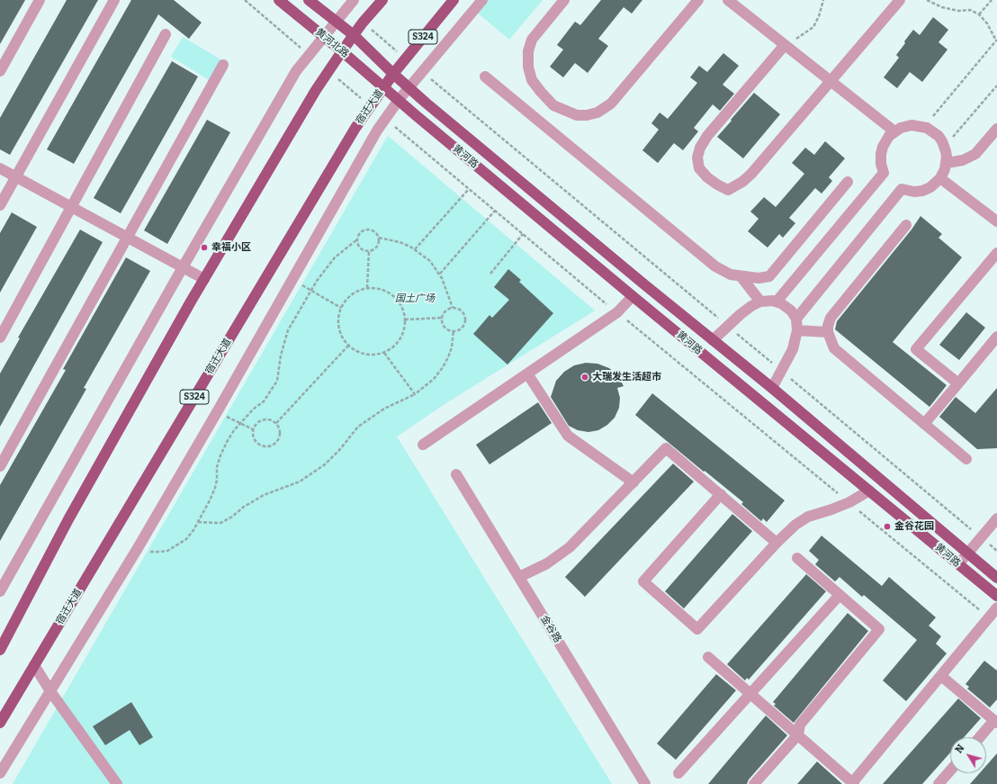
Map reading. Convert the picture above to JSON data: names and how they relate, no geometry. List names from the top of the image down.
{
  "streets": {
    "main road": [
      "S324",
      "黄河北路",
      "宿迁大道",
      "黄河路"
    ],
    "street": ["金谷路"]
  },
  "crossings": [
    ["黄河北路", "宿迁大道"],
    ["黄河北路", "黄河路"],
    ["宿迁大道", "黄河路"]
  ],
  "parks": ["国土广场"],
  "places": ["幸福小区", "大瑞发生活超市", "金谷花园"],
  "north": "top left"
}
